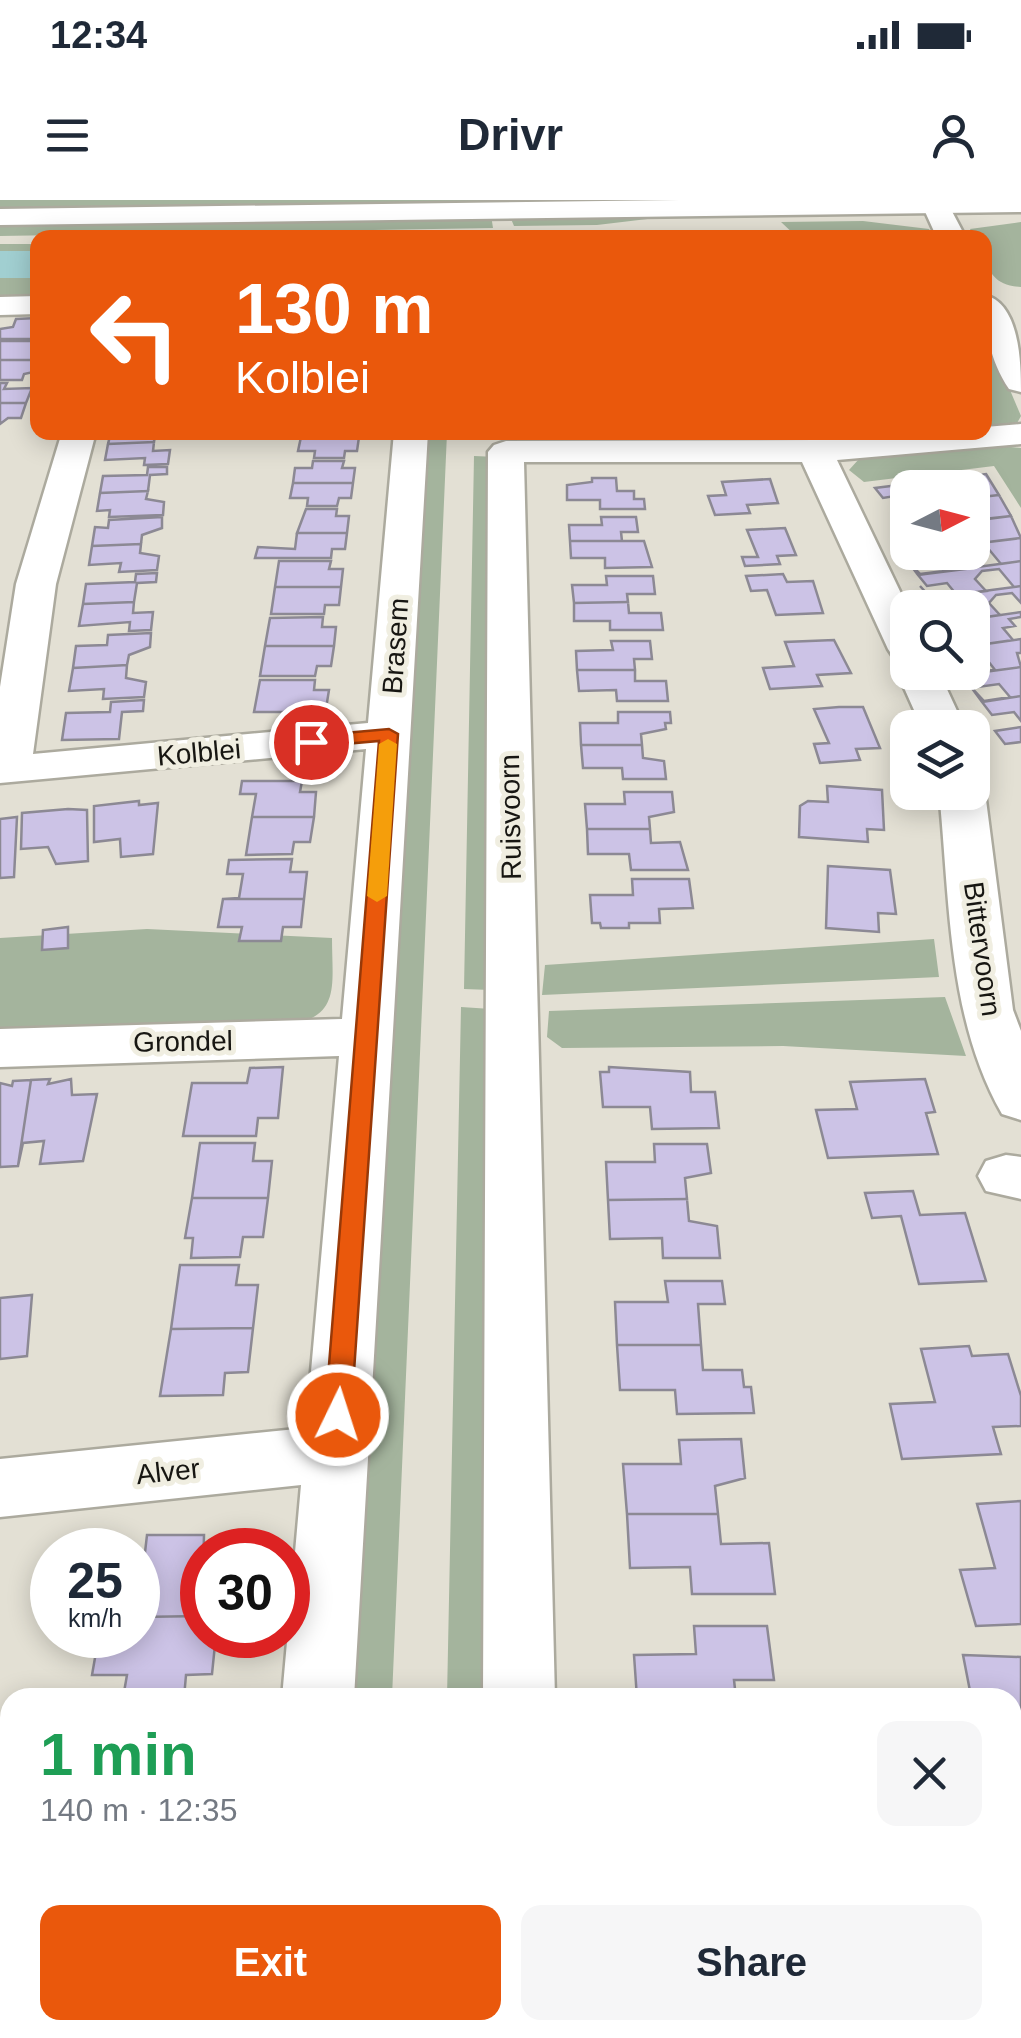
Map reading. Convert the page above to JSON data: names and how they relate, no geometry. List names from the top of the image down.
{
  "streets": {
    "street": [
      "Brasem",
      "Kolblei",
      "Ruisvoorn",
      "Bittervoorn",
      "Grondel",
      "Alver"
    ]
  },
  "crossings": [
    ["Brasem", "Kolblei"],
    ["Brasem", "Grondel"],
    ["Brasem", "Alver"]
  ],
  "north": "right",
  "page": {
    "status": "12:34",
    "header": "Drivr",
    "turn": ["130 m", "Kolblei"],
    "speed": "25 km/h",
    "limit": "30",
    "heading": ["1 min", "140 m · 12:35"],
    "buttons": ["Exit", "Share"]
  }
}
